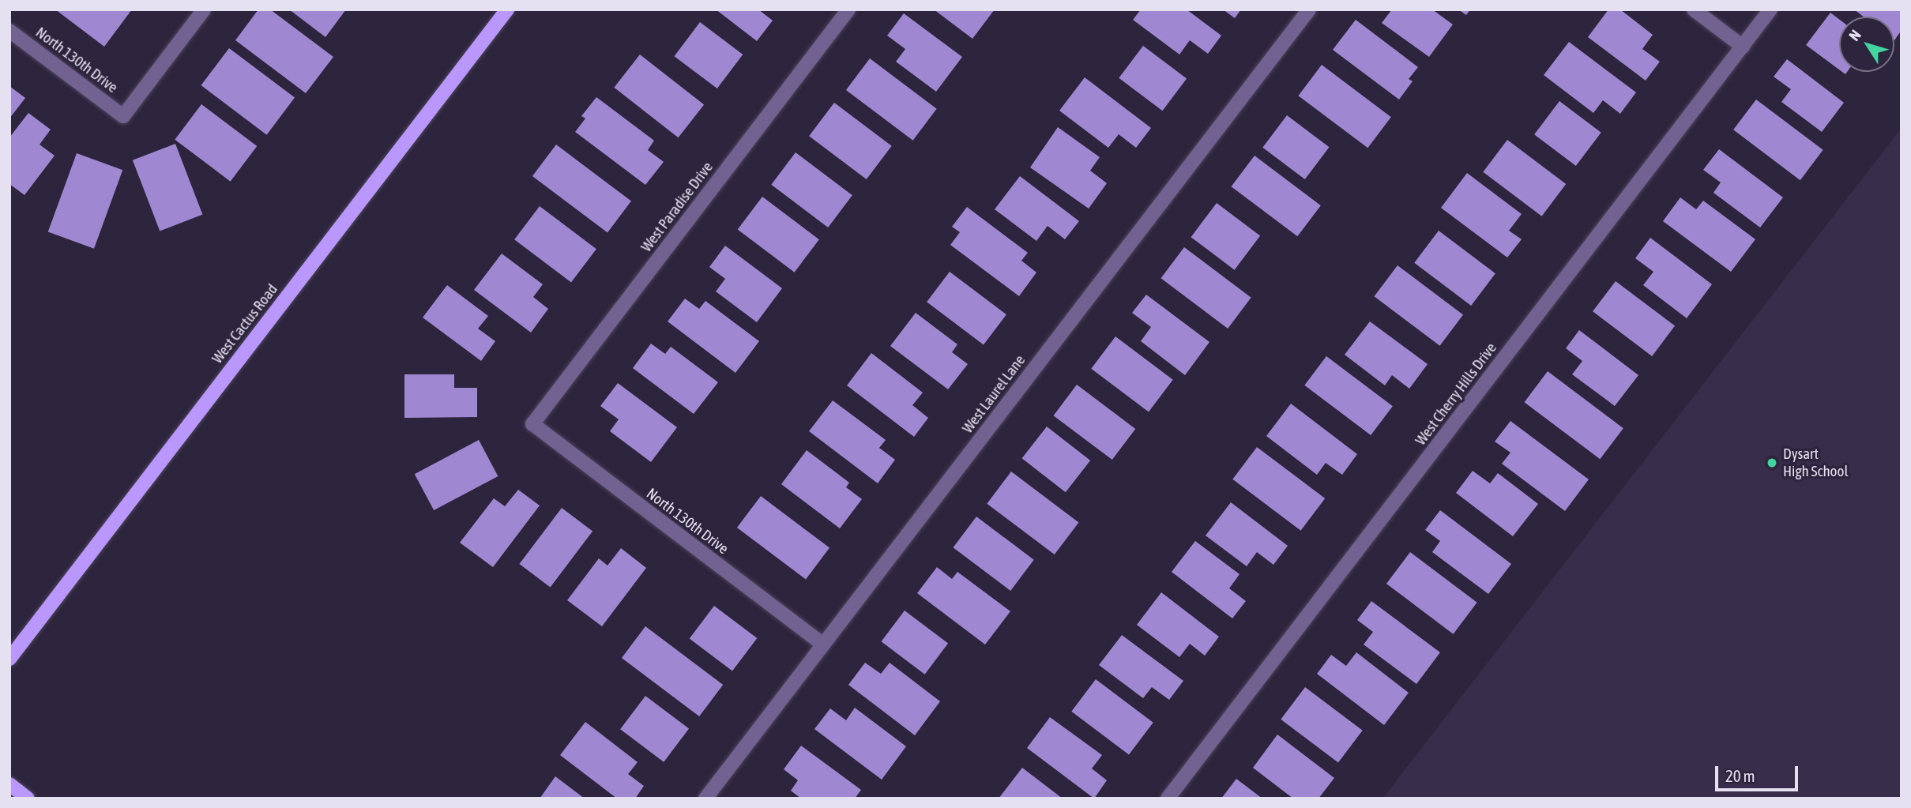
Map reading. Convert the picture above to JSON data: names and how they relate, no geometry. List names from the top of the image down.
{
  "streets": {
    "main road": ["West Cactus Road"],
    "street": [
      "North 130th Drive",
      "West Paradise Drive",
      "West Laurel Lane",
      "West Cherry Hills Drive"
    ]
  },
  "crossings": [
    ["North 130th Drive", "West Paradise Drive"],
    ["North 130th Drive", "West Laurel Lane"]
  ],
  "places": ["Dysart High School"],
  "scale_bar": "20 m",
  "north": "top left"
}
